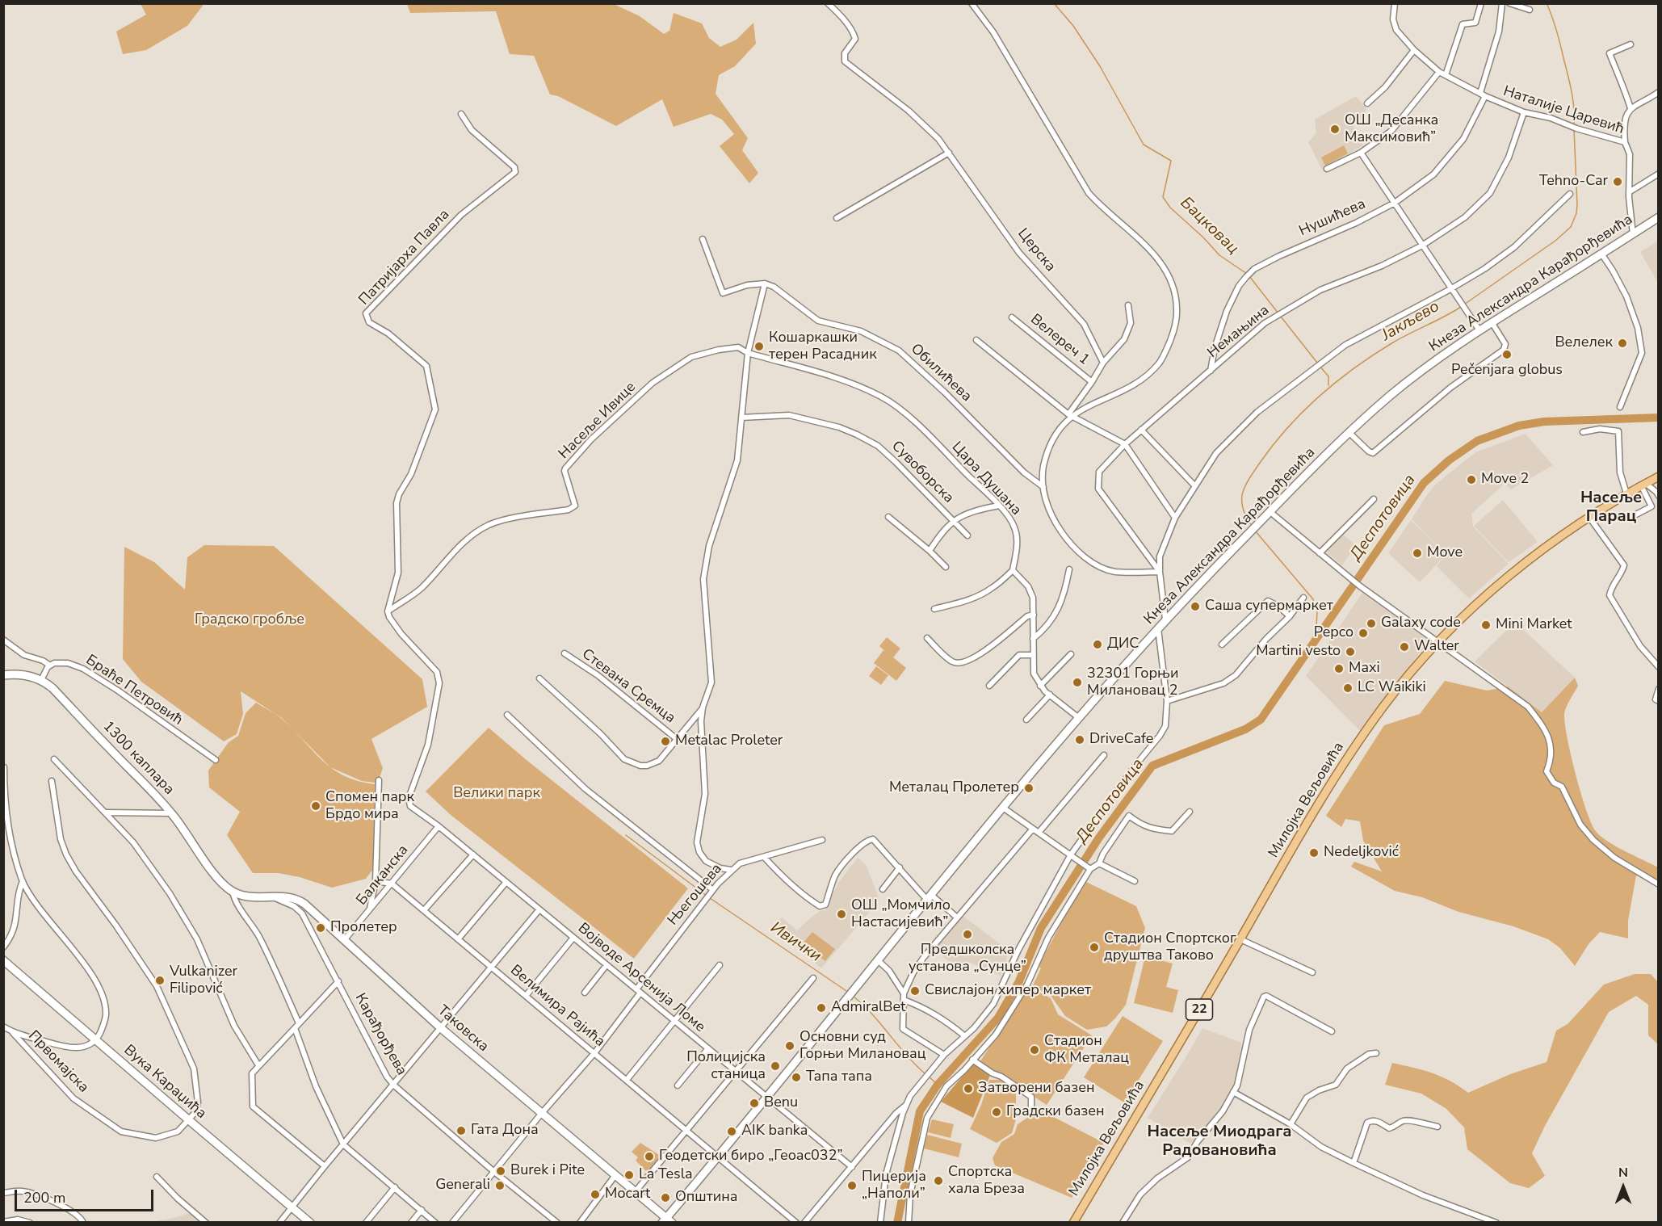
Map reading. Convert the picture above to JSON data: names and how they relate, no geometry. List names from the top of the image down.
{
  "streets": {
    "main road": ["Милојка Вељовића", "22"],
    "street": [
      "Наталије Царевић",
      "Нушићева",
      "Церска",
      "Патријарха Павла",
      "Кнеза Александра Карађорђевића",
      "Немањина",
      "Велереч 1",
      "Обилићева",
      "Насеље Ивице",
      "Сувоборска",
      "Цара Душана",
      "Стевана Сремца",
      "Браће Петровић",
      "1300 каплара",
      "Балканска",
      "Његошева",
      "Војводе Арсенија Ломе",
      "Велимира Рајића",
      "Таковска",
      "Карађорђева",
      "Првомајска",
      "Вука Караџића"
    ]
  },
  "crossings": [
    ["Наталије Царевић", "Нушићева"],
    ["Наталије Царевић", "Кнеза Александра Карађорђевића"],
    ["Наталије Царевић", "Немањина"],
    ["Нушићева", "Немањина"],
    ["Патријарха Павла", "Насеље Ивице"],
    ["Кнеза Александра Карађорђевића", "Војводе Арсенија Ломе"],
    ["Кнеза Александра Карађорђевића", "Велимира Рајића"],
    ["Кнеза Александра Карађорђевића", "Таковска"],
    ["Насеље Ивице", "Цара Душана"],
    ["1300 каплара", "Таковска"],
    ["Балканска", "Војводе Арсенија Ломе"],
    ["Балканска", "Велимира Рајића"],
    ["Балканска", "Таковска"],
    ["Његошева", "Војводе Арсенија Ломе"],
    ["Његошева", "Велимира Рајића"],
    ["Његошева", "Таковска"],
    ["Његошева", "Карађорђева"],
    ["Таковска", "Карађорђева"],
    ["Првомајска", "Вука Караџића"]
  ],
  "districts": ["Насеље Парац", "Насеље Миодрага Радовановића"],
  "water": [
    "Бацковац",
    "Јакљево",
    "Деспотовица",
    "Ивички"
  ],
  "parks": ["Градско гробље", "Велики парк"],
  "places": [
    "ОШ „Десанка Максимовић”",
    "Tehno-Car",
    "Велелек",
    "Кошаркашки терен Расадник",
    "Pečenjara globus",
    "Move 2",
    "Move",
    "Саша супермаркет",
    "Galaxy code",
    "Mini Market",
    "Pepco",
    "ДИС",
    "Walter",
    "Martini vesto",
    "Maxi",
    "32301 Горњи Милановац 2",
    "LC Waikiki",
    "DriveCafe",
    "Metalac Proleter",
    "Металац Пролетер",
    "Спомен парк Брдо мира",
    "Nedeljković",
    "ОШ „Момчило Настасијевић”",
    "Пролетер",
    "Предшколска установа „Сунце”",
    "Стадион Спортског друштва Таково",
    "Vulkanizer Filipović",
    "Свислајон хипер маркет",
    "AdmiralBet",
    "Основни суд Горњи Милановац",
    "Стадион ФК Металац",
    "Полицијска станица",
    "Тапа тапа",
    "Затворени базен",
    "Benu",
    "Градски базен",
    "Гата Дона",
    "AIK banka",
    "Геодетски биро „Геоас032”",
    "Burek i Pite",
    "La Tesla",
    "Спортска хала Бреза",
    "Generali",
    "Пицерија „Наполи”",
    "Mocart",
    "Општина"
  ],
  "scale_bar": "200 m",
  "north": "top"
}
